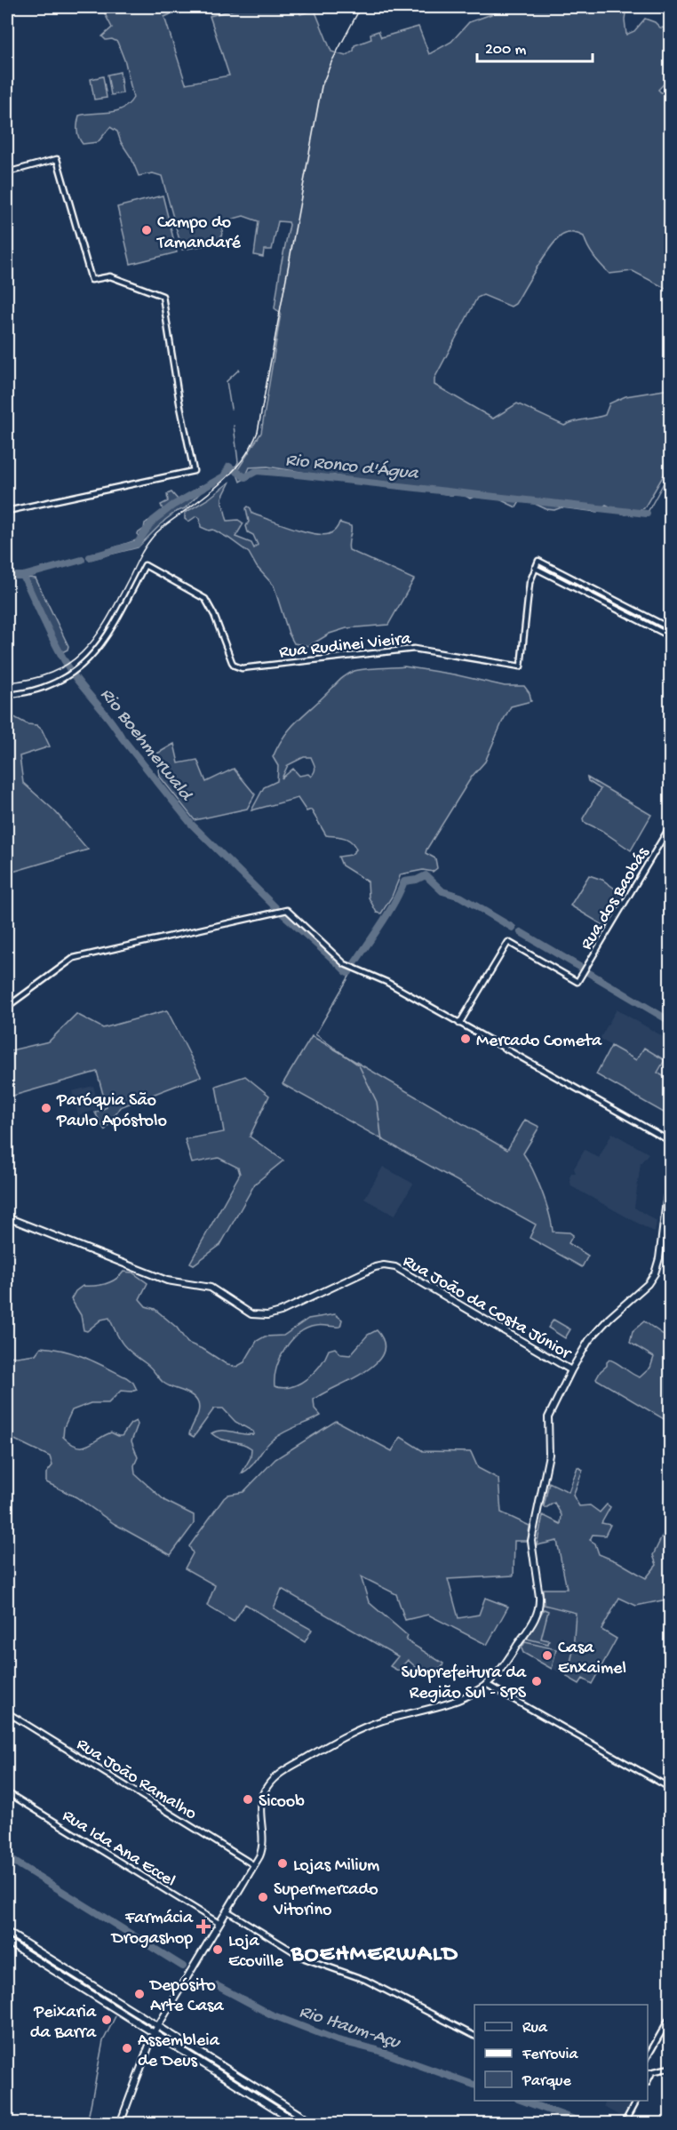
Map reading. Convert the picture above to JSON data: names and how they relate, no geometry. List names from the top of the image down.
{
  "streets": {
    "main road": ["Rua João da Costa Júnior"],
    "street": [
      "Rua Rudinei Vieira",
      "Rua dos Baobás",
      "Rua João Ramalho",
      "Rua Ida Ana Eccel"
    ]
  },
  "districts": ["BOEHMERWALD"],
  "water": ["Rio Ronco d'Água", "Rio Boehmerwald", "Rio Itaum-Açu"],
  "places": {
    "other": [
      "Campo do Tamandaré",
      "Mercado Cometa",
      "Paróquia São Paulo Apóstolo",
      "Casa Enxaimel",
      "Subprefeitura da Região Sul - SPS",
      "Sicoob",
      "Lojas Milium",
      "Supermercado Vitorino",
      "Loja Ecoville",
      "Depósito Arte Casa",
      "Peixaria da Barra",
      "Assembleia de Deus"
    ],
    "health": ["Farmácia Drogashop"]
  },
  "legend": ["Rua", "Ferrovia", "Parque"],
  "scale_bar": "200 m"
}
